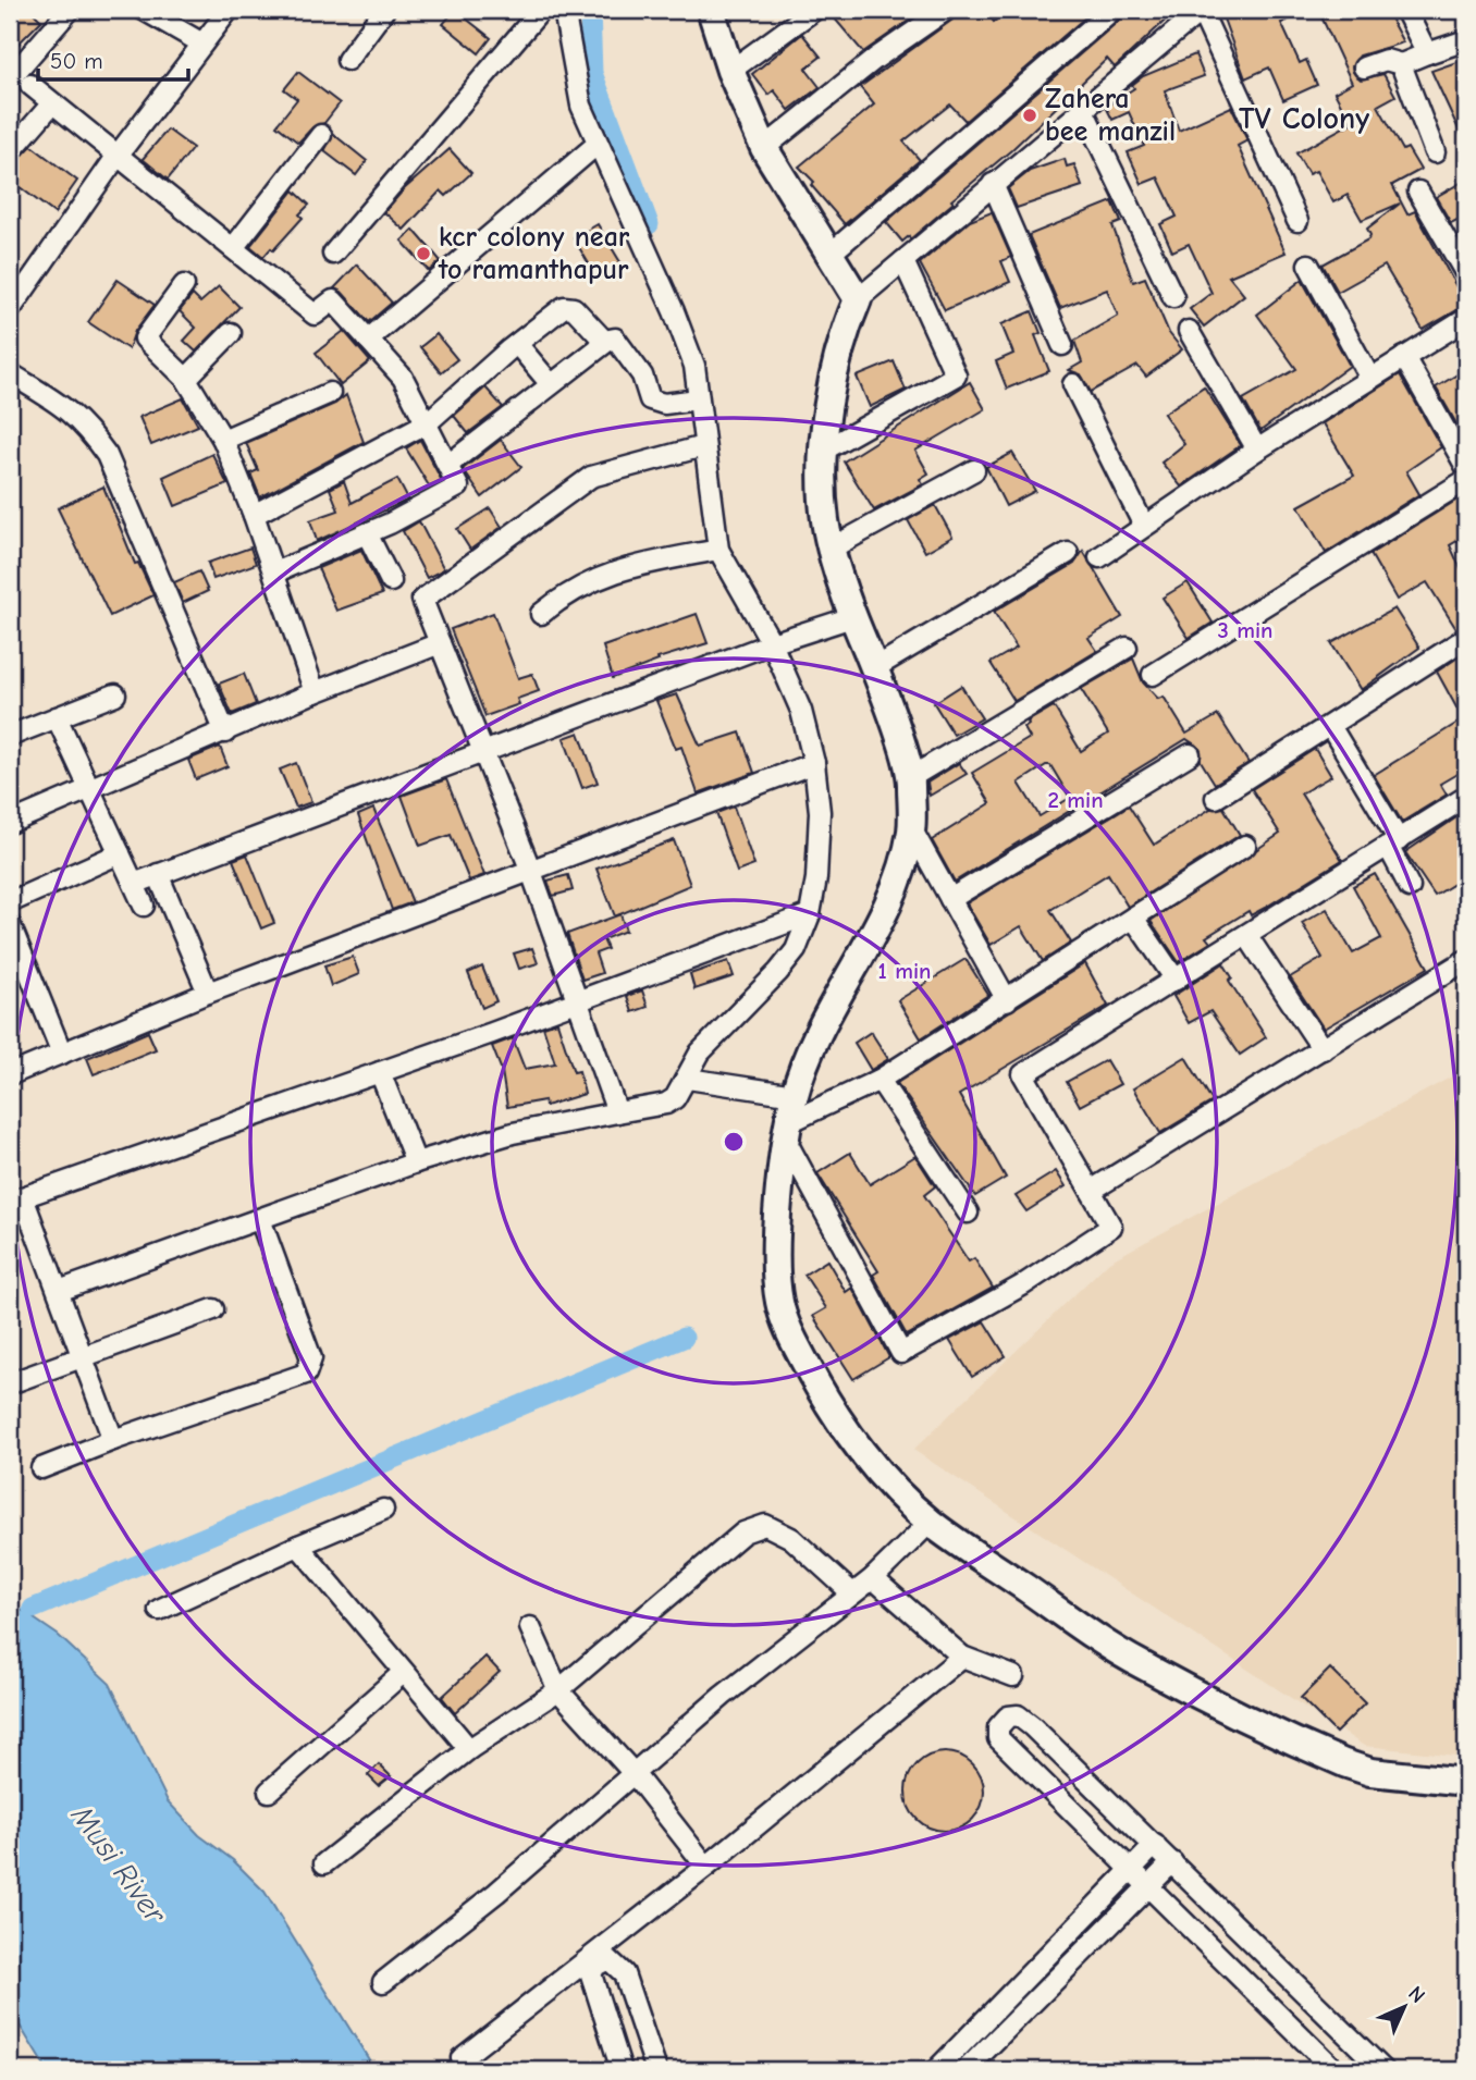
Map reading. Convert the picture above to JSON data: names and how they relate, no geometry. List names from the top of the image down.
{
  "districts": ["TV Colony"],
  "water": ["Musi River"],
  "places": ["Zahera bee manzil", "kcr colony near to ramanthapur"],
  "scale_bar": "50 m",
  "north": "top right",
  "rings": ["3 min", "2 min", "1 min"]
}
